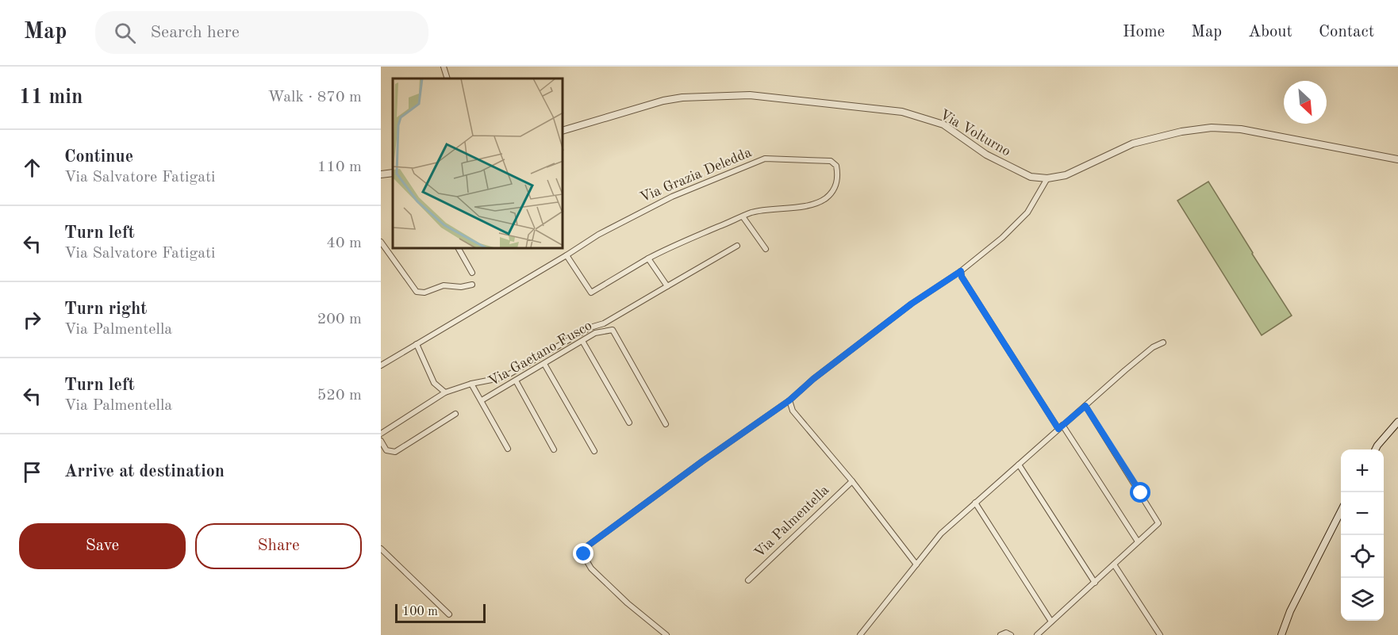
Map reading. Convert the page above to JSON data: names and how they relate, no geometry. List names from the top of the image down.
{
  "streets": {
    "street": [
      "Via Volturno",
      "Via Grazia Deledda",
      "Via Gaetano Fusco",
      "Via Palmentella"
    ]
  },
  "scale_bar": "100 m",
  "north": "bottom right",
  "page": {
    "header": "Map",
    "search": "Search here",
    "nav": [
      "Home",
      "Map",
      "About",
      "Contact"
    ],
    "heading": ["11 min", "Walk · 870 m"],
    "list": [
      ["Continue", "Via Salvatore Fatigati", "110 m"],
      ["Turn left", "Via Salvatore Fatigati", "40 m"],
      ["Turn right", "Via Palmentella", "200 m"],
      ["Turn left", "Via Palmentella", "520 m"],
      "Arrive at destination"
    ],
    "map_buttons": ["+", "−"],
    "buttons": ["Save", "Share"],
    "scale": "100 m"
  }
}
